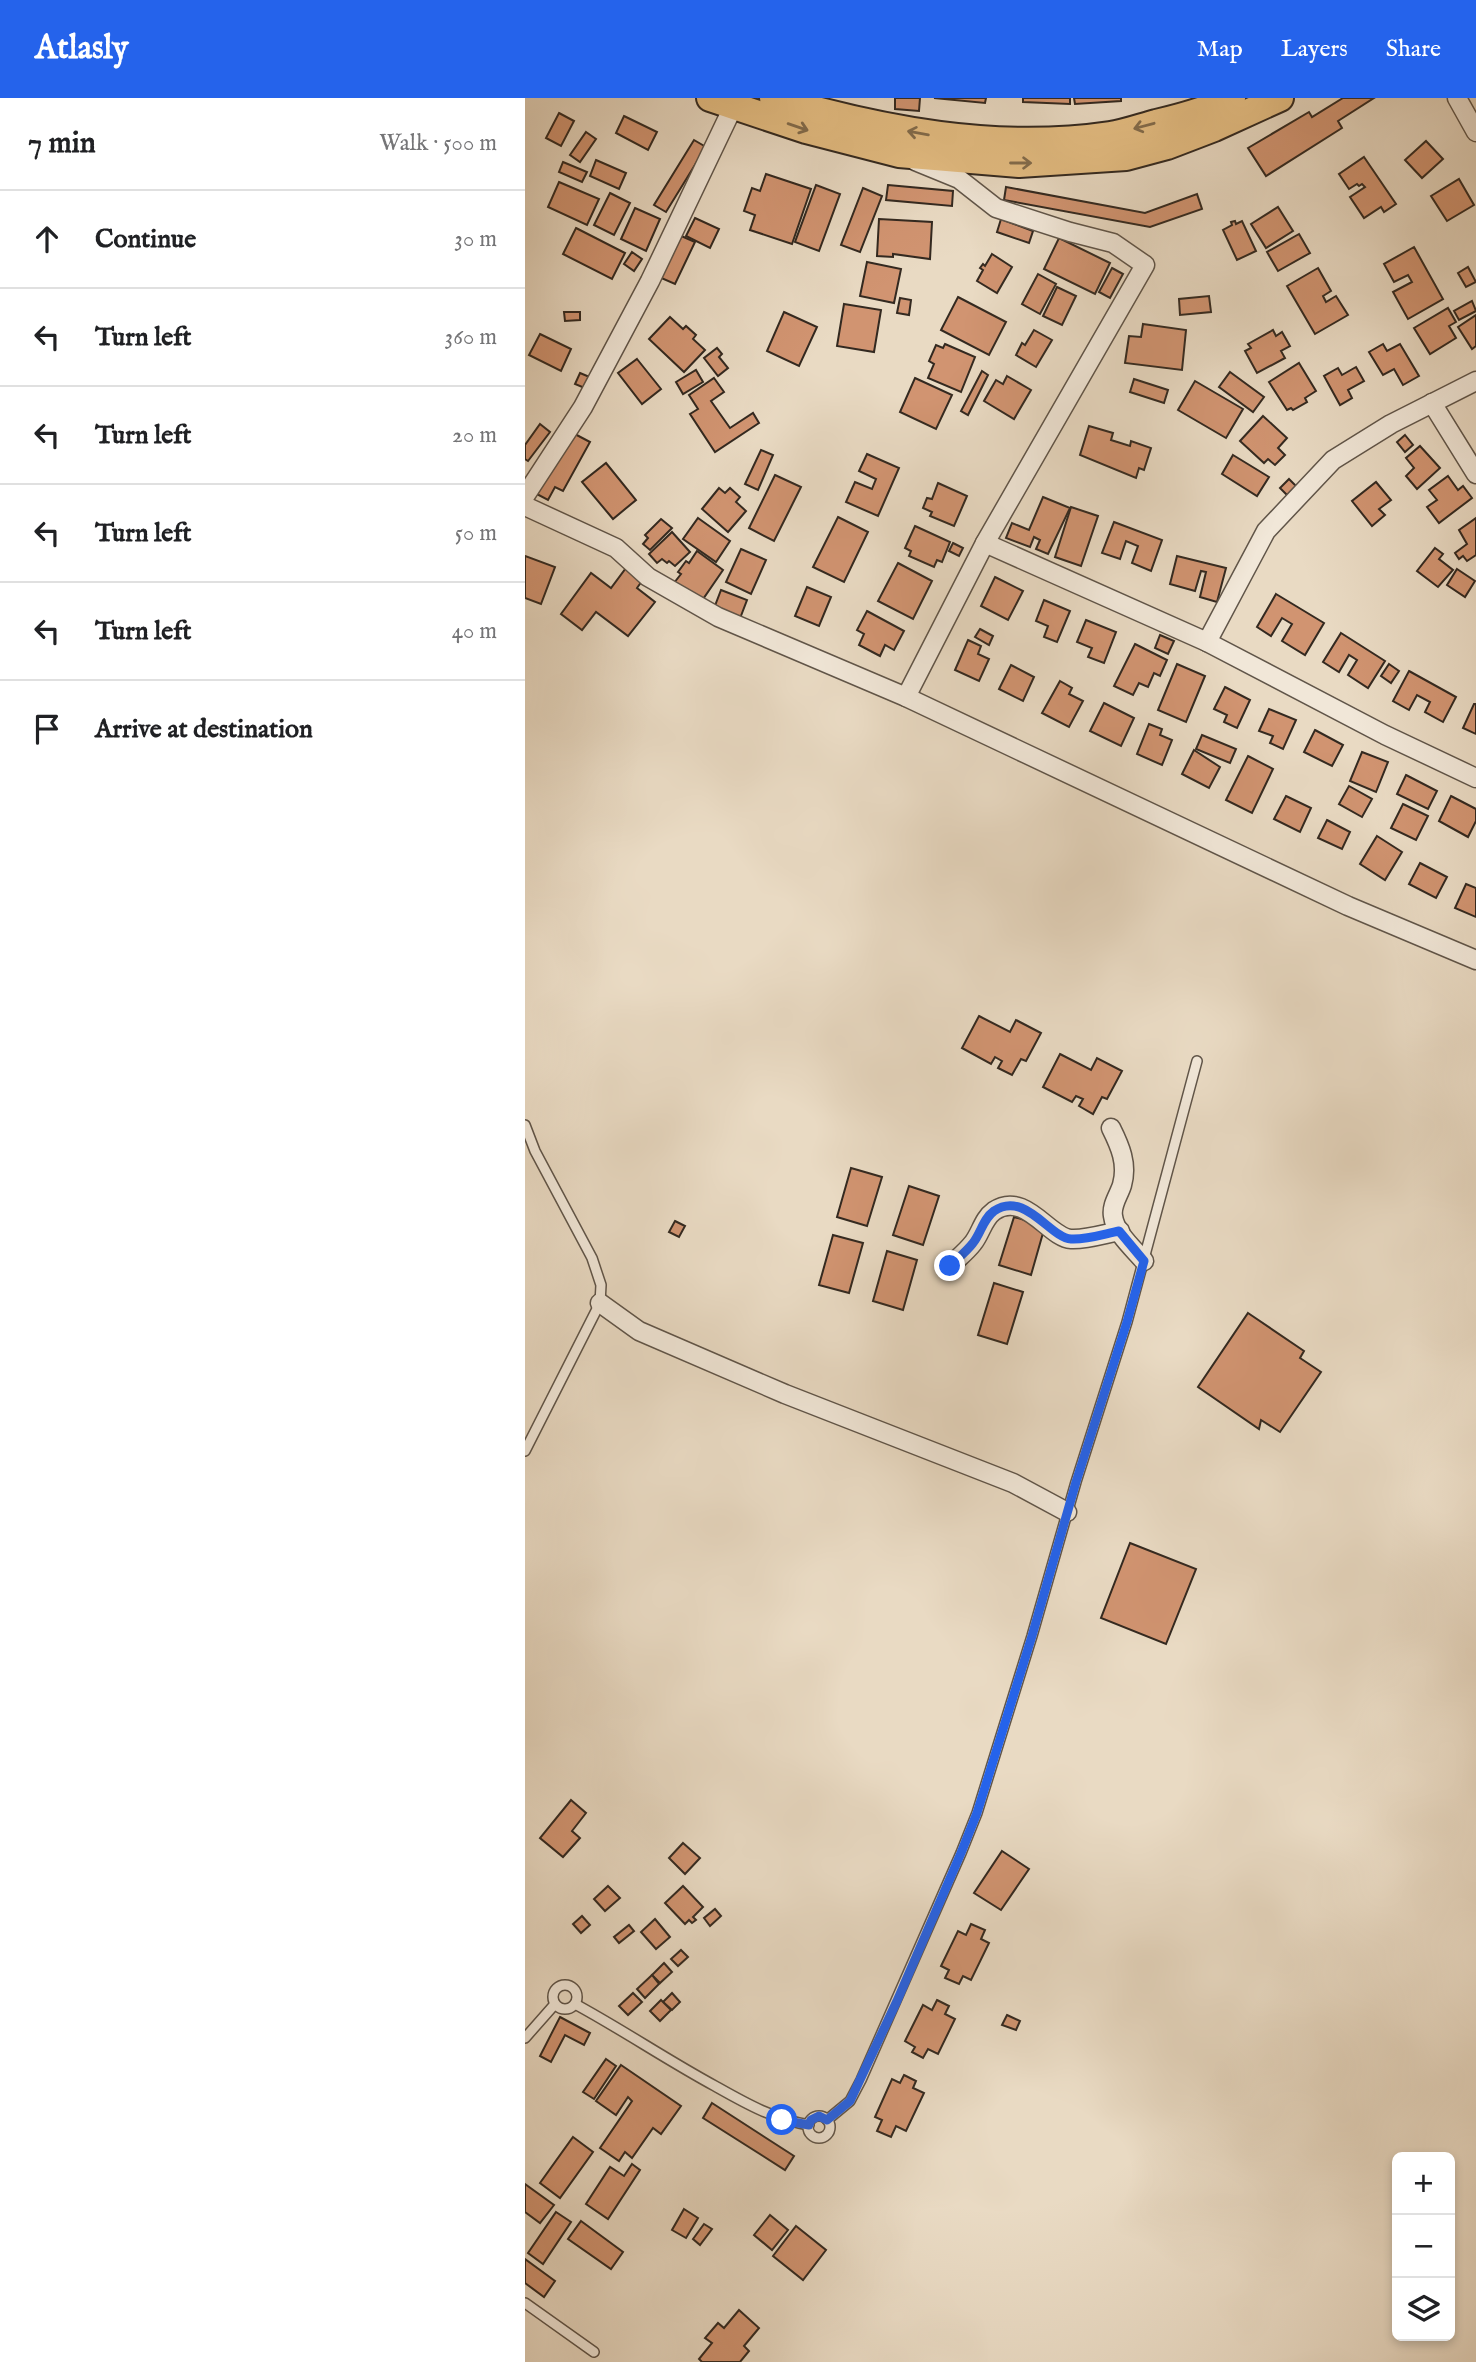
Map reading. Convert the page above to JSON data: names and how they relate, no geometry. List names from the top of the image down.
{
  "page": {
    "header": "Atlasly",
    "nav": ["Map", "Layers", "Share"],
    "heading": ["7 min", "Walk · 500 m"],
    "list": [
      ["Continue", "30 m"],
      ["Turn left", "360 m"],
      ["Turn left", "20 m"],
      ["Turn left", "50 m"],
      ["Turn left", "40 m"],
      "Arrive at destination"
    ],
    "map_buttons": ["+", "−"]
  }
}
